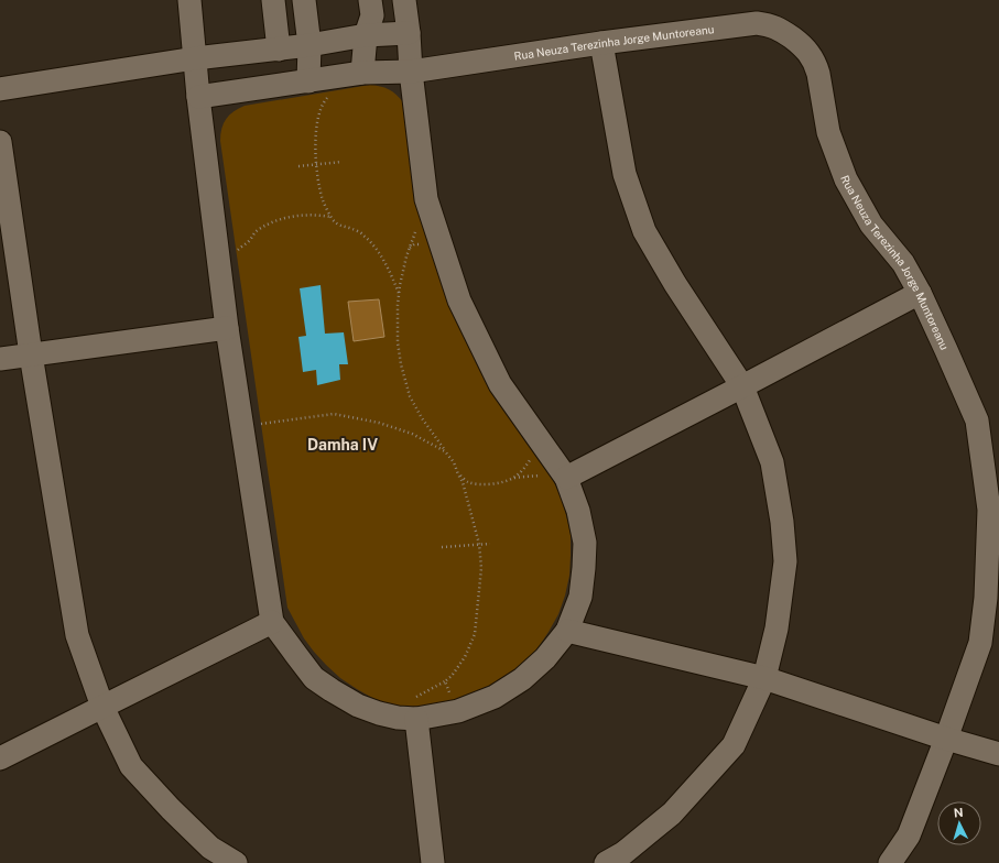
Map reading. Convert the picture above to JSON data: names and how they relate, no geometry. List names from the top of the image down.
{
  "streets": {
    "street": ["Rua Neuza Terezinha Jorge Muntoreanu"]
  },
  "districts": ["Damha IV"],
  "north": "top"
}
